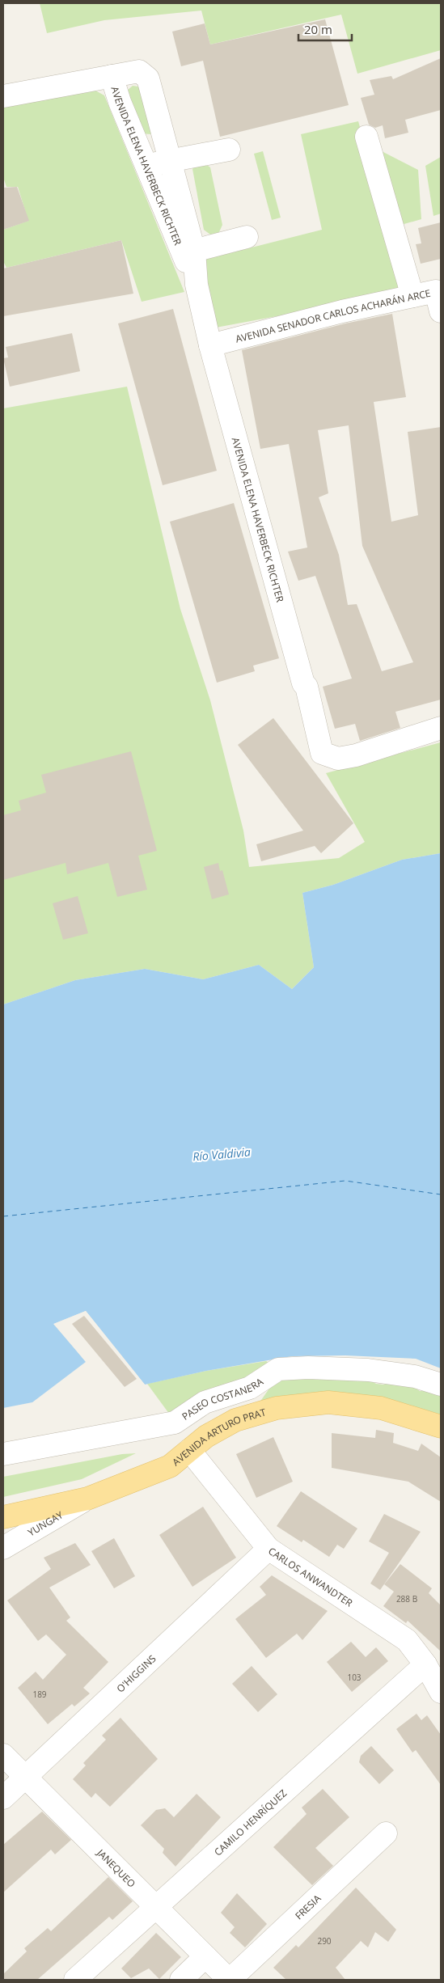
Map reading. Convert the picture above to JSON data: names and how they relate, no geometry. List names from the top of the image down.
{
  "streets": {
    "main road": ["AVENIDA ARTURO PRAT"],
    "street": [
      "AVENIDA ELENA HAVERBECK RICHTER",
      "AVENIDA SENADOR CARLOS ACHARÁN ARCE",
      "PASEO COSTANERA",
      "YUNGAY",
      "CARLOS ANWANDTER",
      "O'HIGGINS",
      "CAMILO HENRÍQUEZ",
      "JANEQUEO",
      "FRESIA"
    ]
  },
  "crossings": [
    ["AVENIDA ELENA HAVERBECK RICHTER", "AVENIDA SENADOR CARLOS ACHARÁN ARCE"],
    ["AVENIDA ARTURO PRAT", "YUNGAY"],
    ["AVENIDA ARTURO PRAT", "CARLOS ANWANDTER"],
    ["CARLOS ANWANDTER", "O'HIGGINS"],
    ["CARLOS ANWANDTER", "CAMILO HENRÍQUEZ"],
    ["O'HIGGINS", "JANEQUEO"],
    ["CAMILO HENRÍQUEZ", "JANEQUEO"],
    ["JANEQUEO", "FRESIA"]
  ],
  "water": ["Río Valdivia"],
  "house_numbers": [
    "288 B",
    "103",
    "189",
    "290"
  ],
  "scale_bar": "20 m"
}
